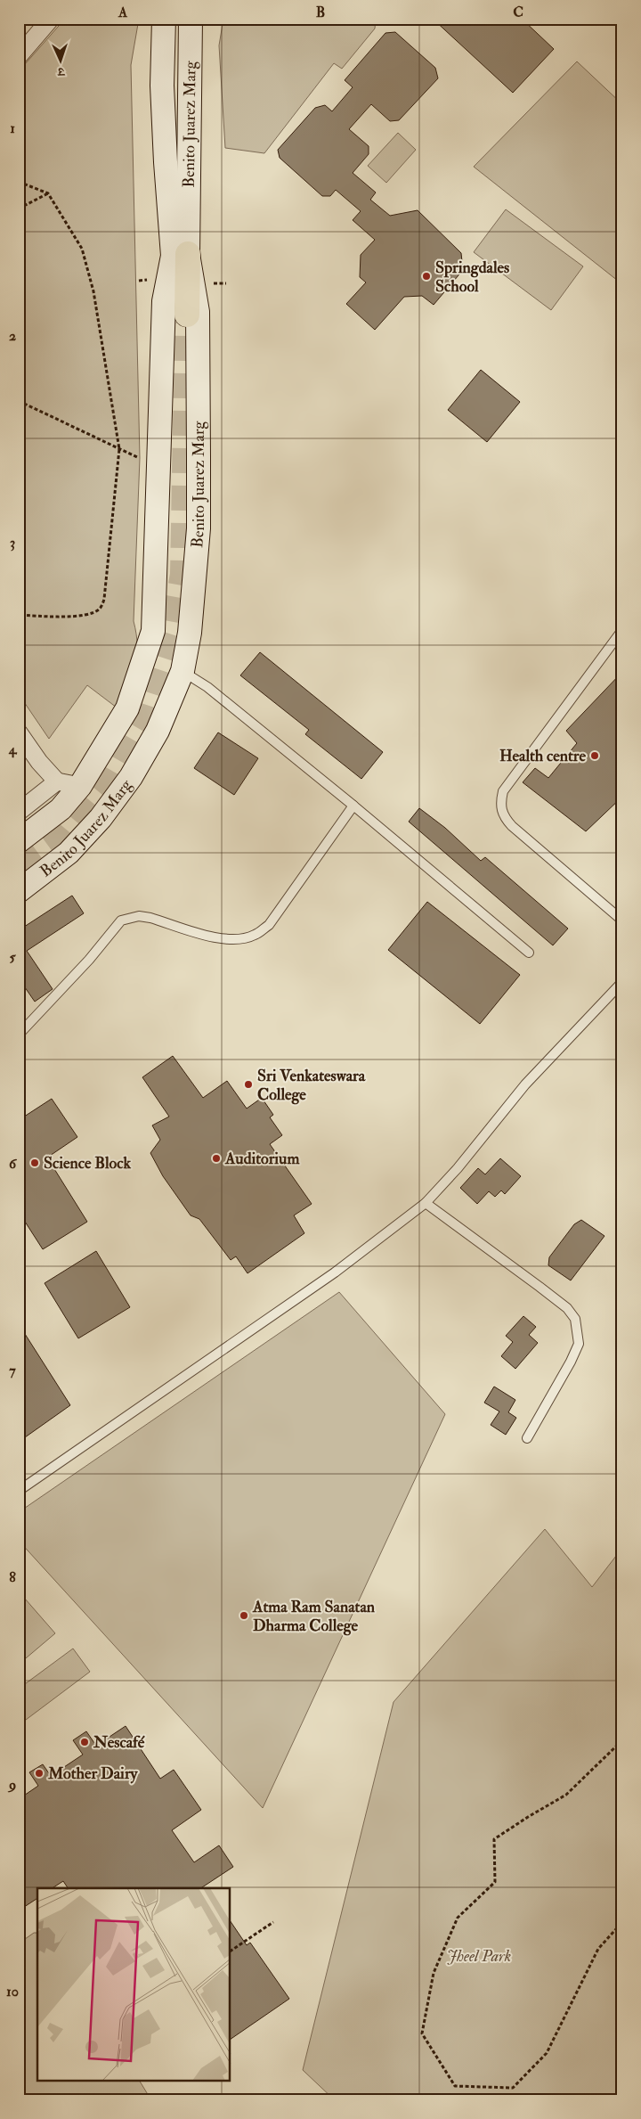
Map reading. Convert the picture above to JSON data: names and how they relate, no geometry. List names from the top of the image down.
{
  "streets": {
    "street": ["Benito Juarez Marg"]
  },
  "parks": ["Jheel Park"],
  "places": [
    "Springdales School",
    "Health centre",
    "Sri Venkateswara College",
    "Auditorium",
    "Science Block",
    "Atma Ram Sanatan Dharma College",
    "Nescafé",
    "Mother Dairy"
  ],
  "north": "bottom",
  "grid": {
    "columns": ["A", "B", "C"],
    "rows": [
      "1",
      "2",
      "3",
      "4",
      "5",
      "6",
      "7",
      "8",
      "9",
      "10"
    ]
  }
}
